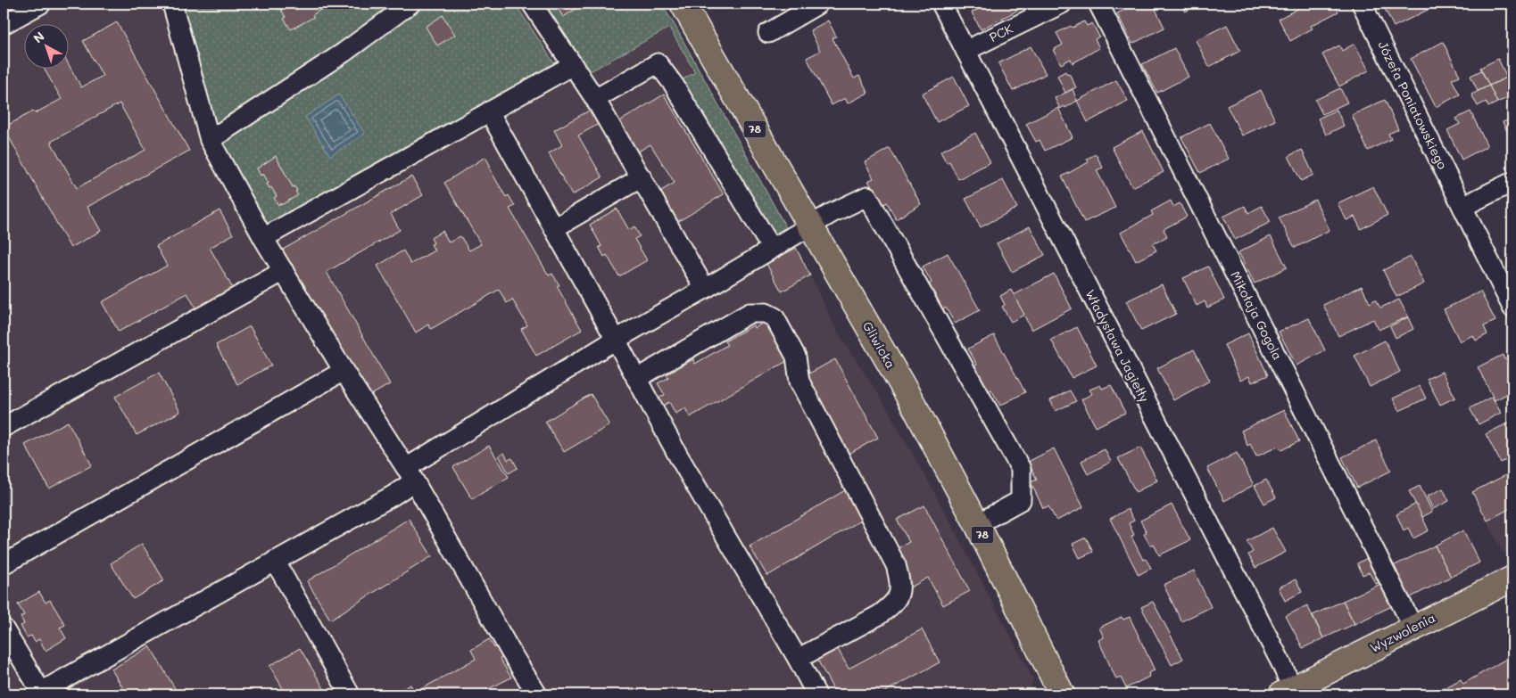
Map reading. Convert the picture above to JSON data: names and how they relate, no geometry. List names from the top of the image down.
{
  "streets": {
    "main road": ["78", "Gliwicka", "Wyzwolenia"],
    "street": [
      "PCK",
      "Józefa Poniatowskiego",
      "Mikołaja Gogola",
      "Władysława Jagiełły"
    ]
  },
  "crossings": [
    ["PCK", "Władysława Jagiełły"],
    ["Mikołaja Gogola", "Wyzwolenia"],
    ["Władysława Jagiełły", "Wyzwolenia"]
  ],
  "north": "top left"
}
